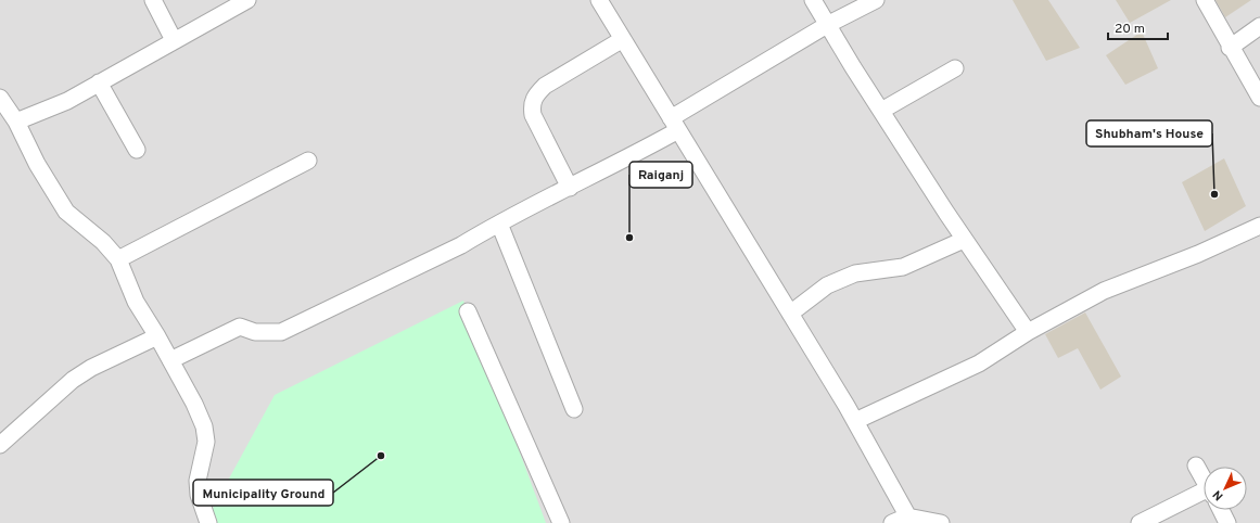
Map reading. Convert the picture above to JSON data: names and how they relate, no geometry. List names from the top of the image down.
{
  "places": ["Shubham's House", "Raiganj", "Municipality Ground"],
  "scale_bar": "20 m",
  "north": "bottom left"
}
